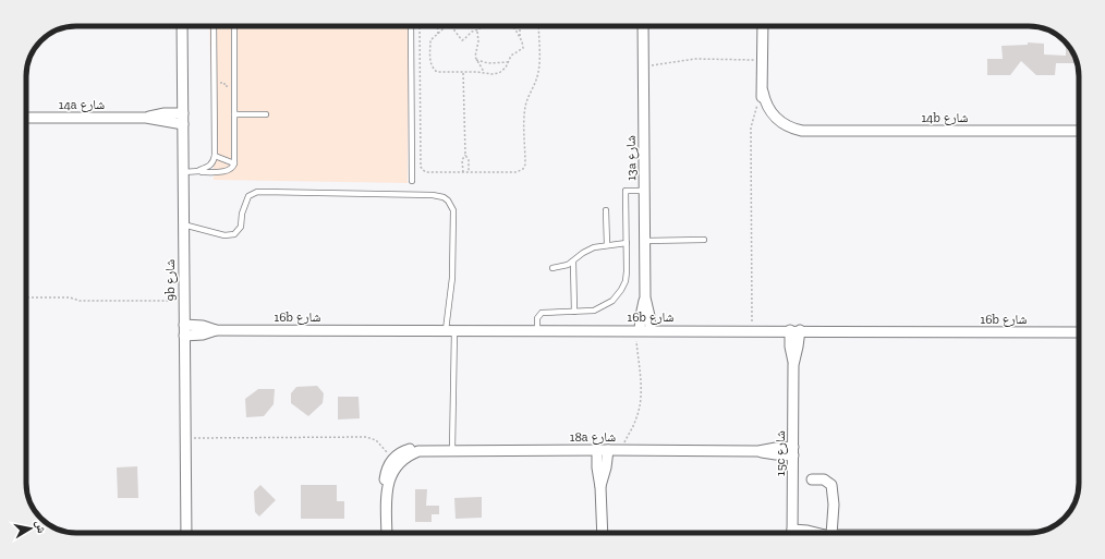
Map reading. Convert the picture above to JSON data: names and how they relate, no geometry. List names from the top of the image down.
{
  "streets": {
    "street": [
      "14a شارع",
      "14b شارع",
      "13a شارع",
      "9b شارع",
      "16b شارع",
      "18a شارع",
      "15c شارع"
    ]
  },
  "crossings": [
    ["14a شارع", "9b شارع"],
    ["13a شارع", "16b شارع"],
    ["9b شارع", "16b شارع"],
    ["16b شارع", "15c شارع"],
    ["18a شارع", "15c شارع"]
  ],
  "north": "right"
}
